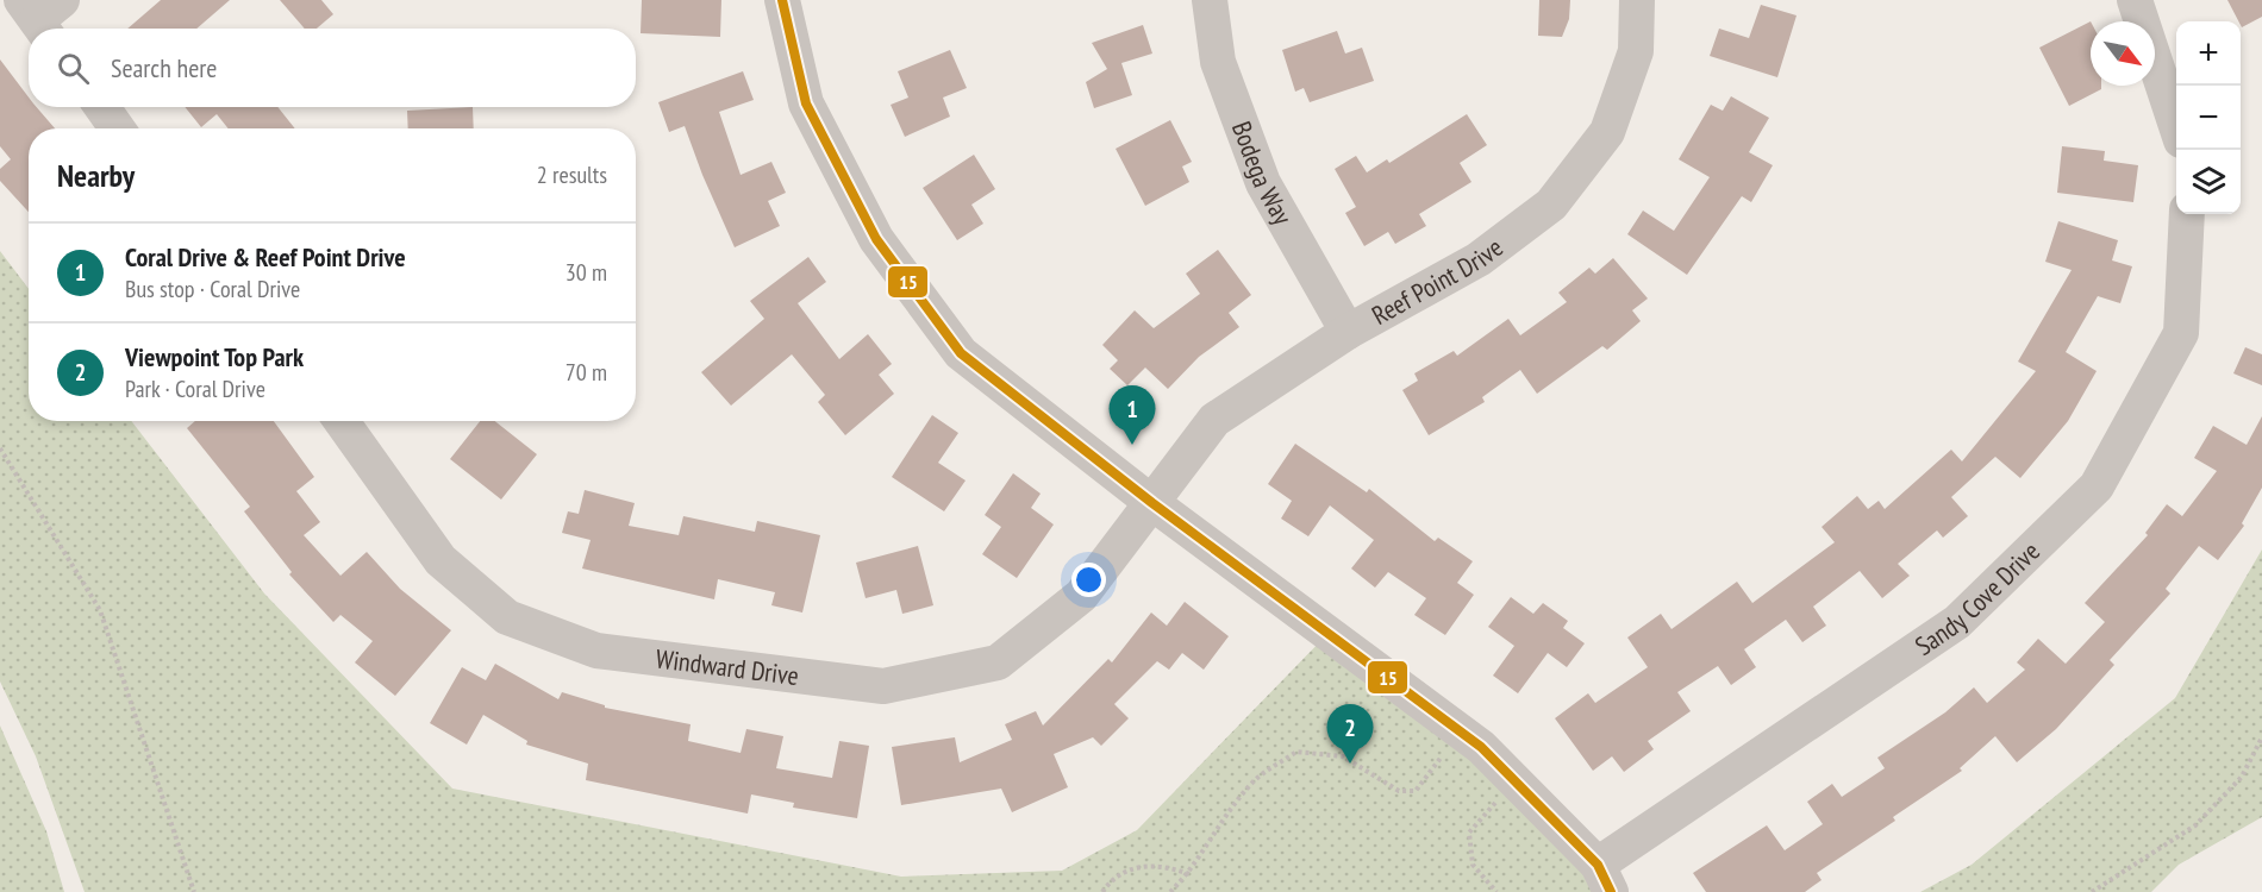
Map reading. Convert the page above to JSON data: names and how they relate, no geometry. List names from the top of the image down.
{
  "streets": {
    "street": [
      "Bodega Way",
      "Reef Point Drive",
      "Sandy Cove Drive",
      "Windward Drive"
    ]
  },
  "crossings": [
    ["Bodega Way", "Reef Point Drive"],
    ["Reef Point Drive", "Windward Drive"]
  ],
  "lines": ["transit line 15"],
  "north": "bottom right",
  "page": {
    "map_buttons": ["+", "−"],
    "search": "Search here",
    "heading": ["Nearby", "2 results"],
    "list": [
      {
        "mark": "1",
        "name": "Coral Drive & Reef Point Drive",
        "note": "Bus stop · Coral Drive",
        "value": "30 m"
      },
      {
        "mark": "2",
        "name": "Viewpoint Top Park",
        "note": "Park · Coral Drive",
        "value": "70 m"
      }
    ],
    "pins": ["1", "2"]
  }
}
